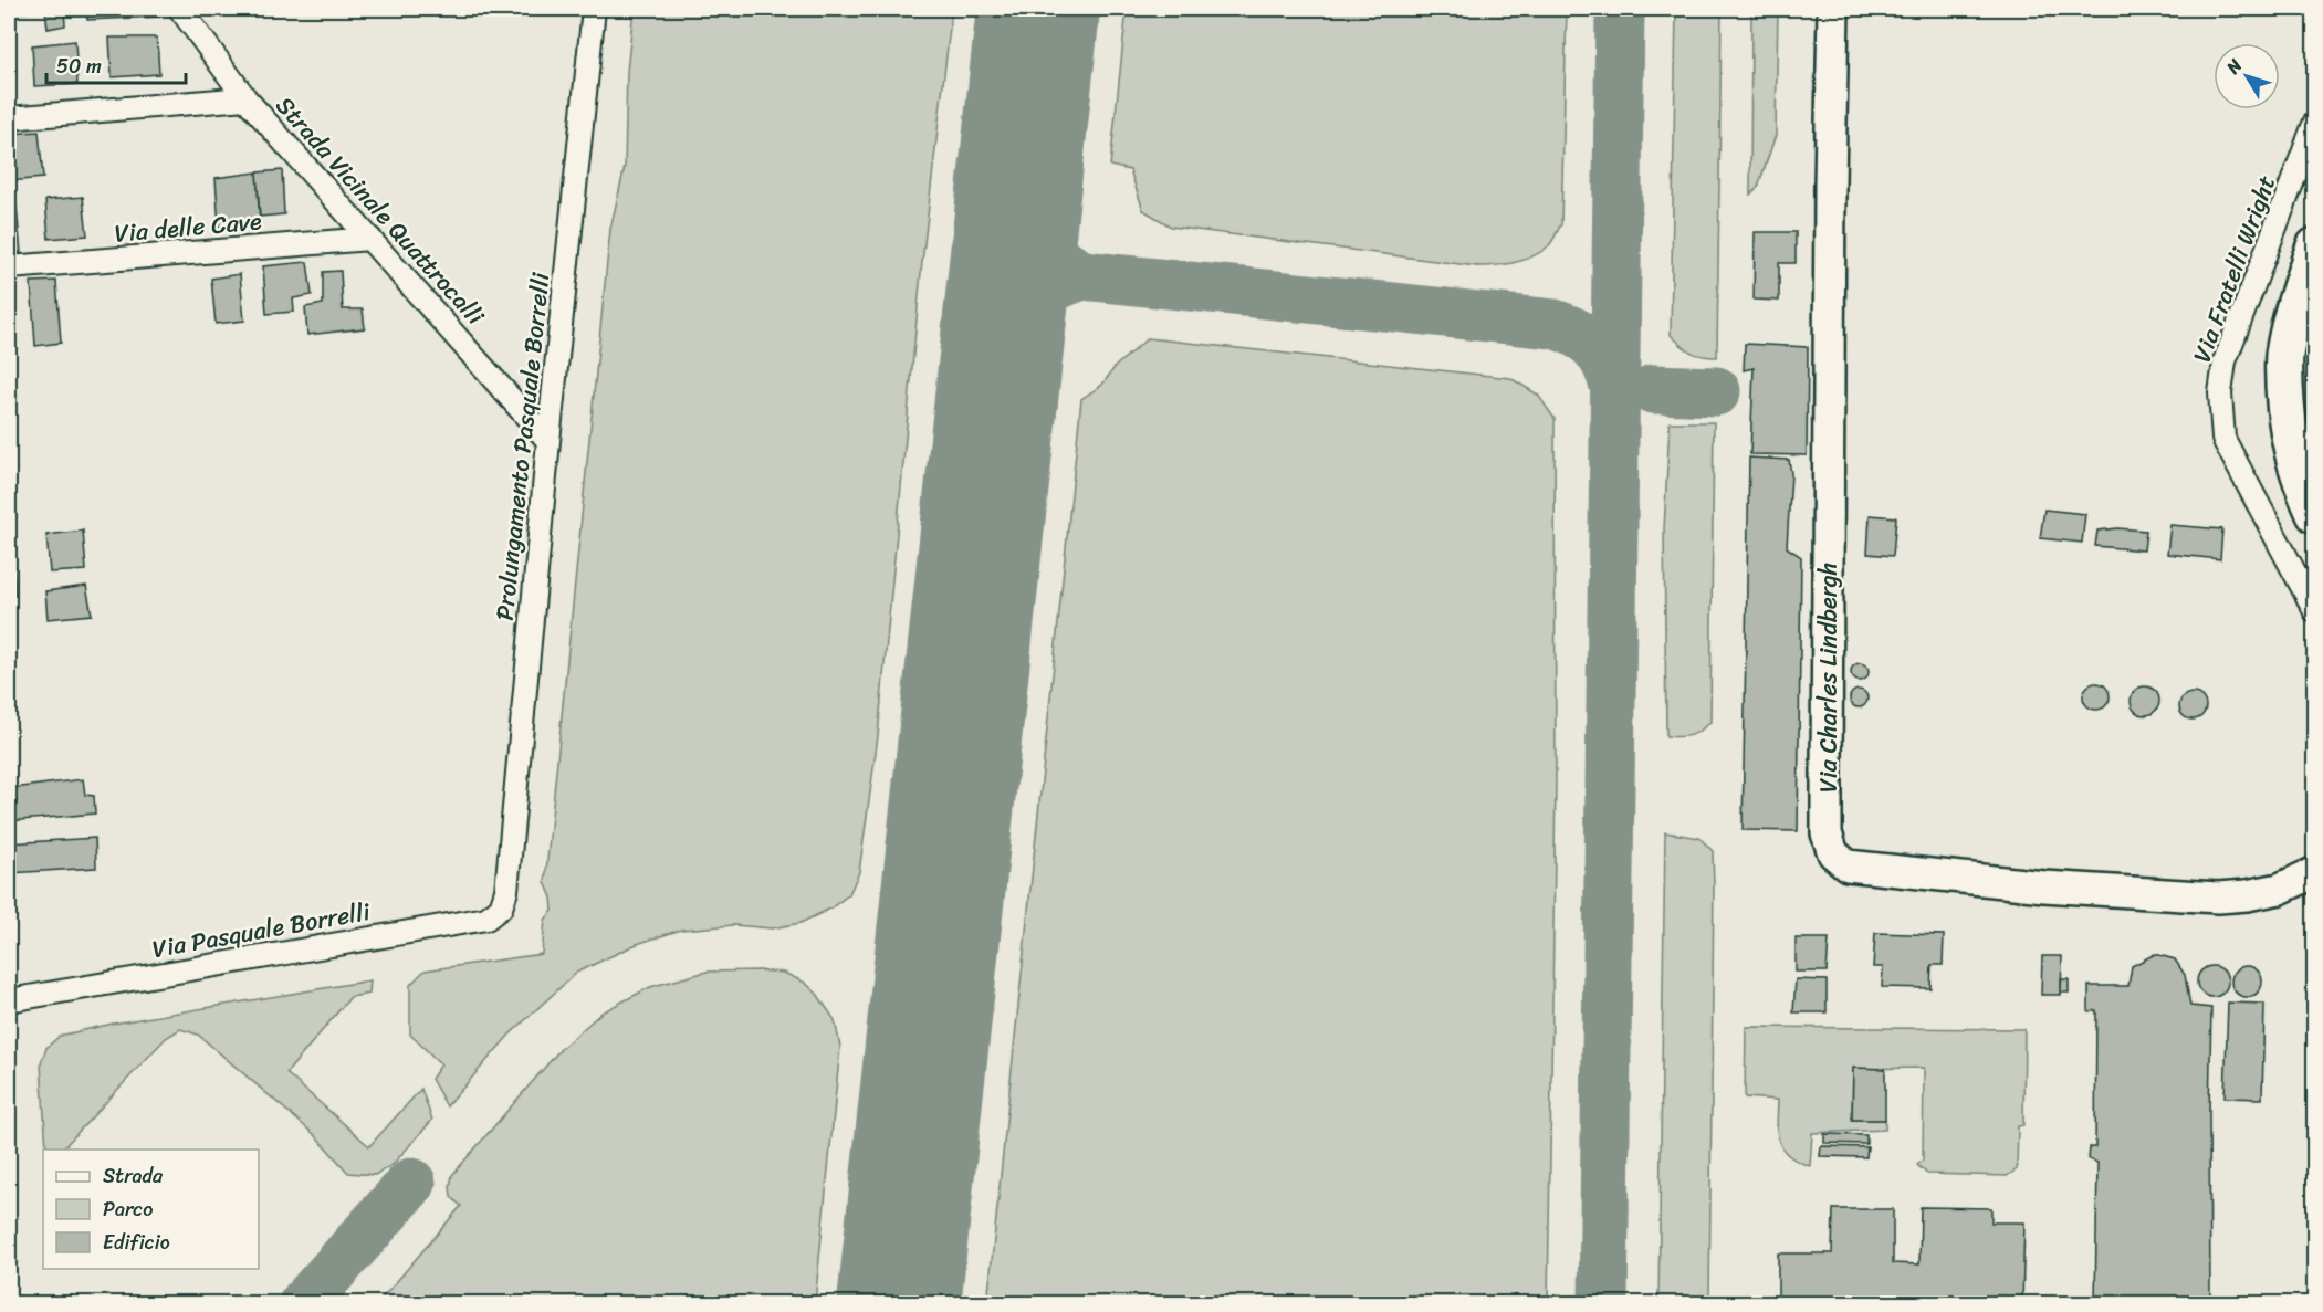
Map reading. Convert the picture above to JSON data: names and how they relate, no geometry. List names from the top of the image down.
{
  "streets": {
    "street": [
      "Strada Vicinale Quattrocalli",
      "Via delle Cave",
      "Via Fratelli Wright",
      "Prolungamento Pasquale Borrelli",
      "Via Charles Lindbergh",
      "Via Pasquale Borrelli"
    ]
  },
  "crossings": [
    ["Strada Vicinale Quattrocalli", "Via delle Cave"],
    ["Strada Vicinale Quattrocalli", "Prolungamento Pasquale Borrelli"],
    ["Prolungamento Pasquale Borrelli", "Via Pasquale Borrelli"]
  ],
  "legend": ["Strada", "Parco", "Edificio"],
  "scale_bar": "50 m",
  "north": "top left"
}
